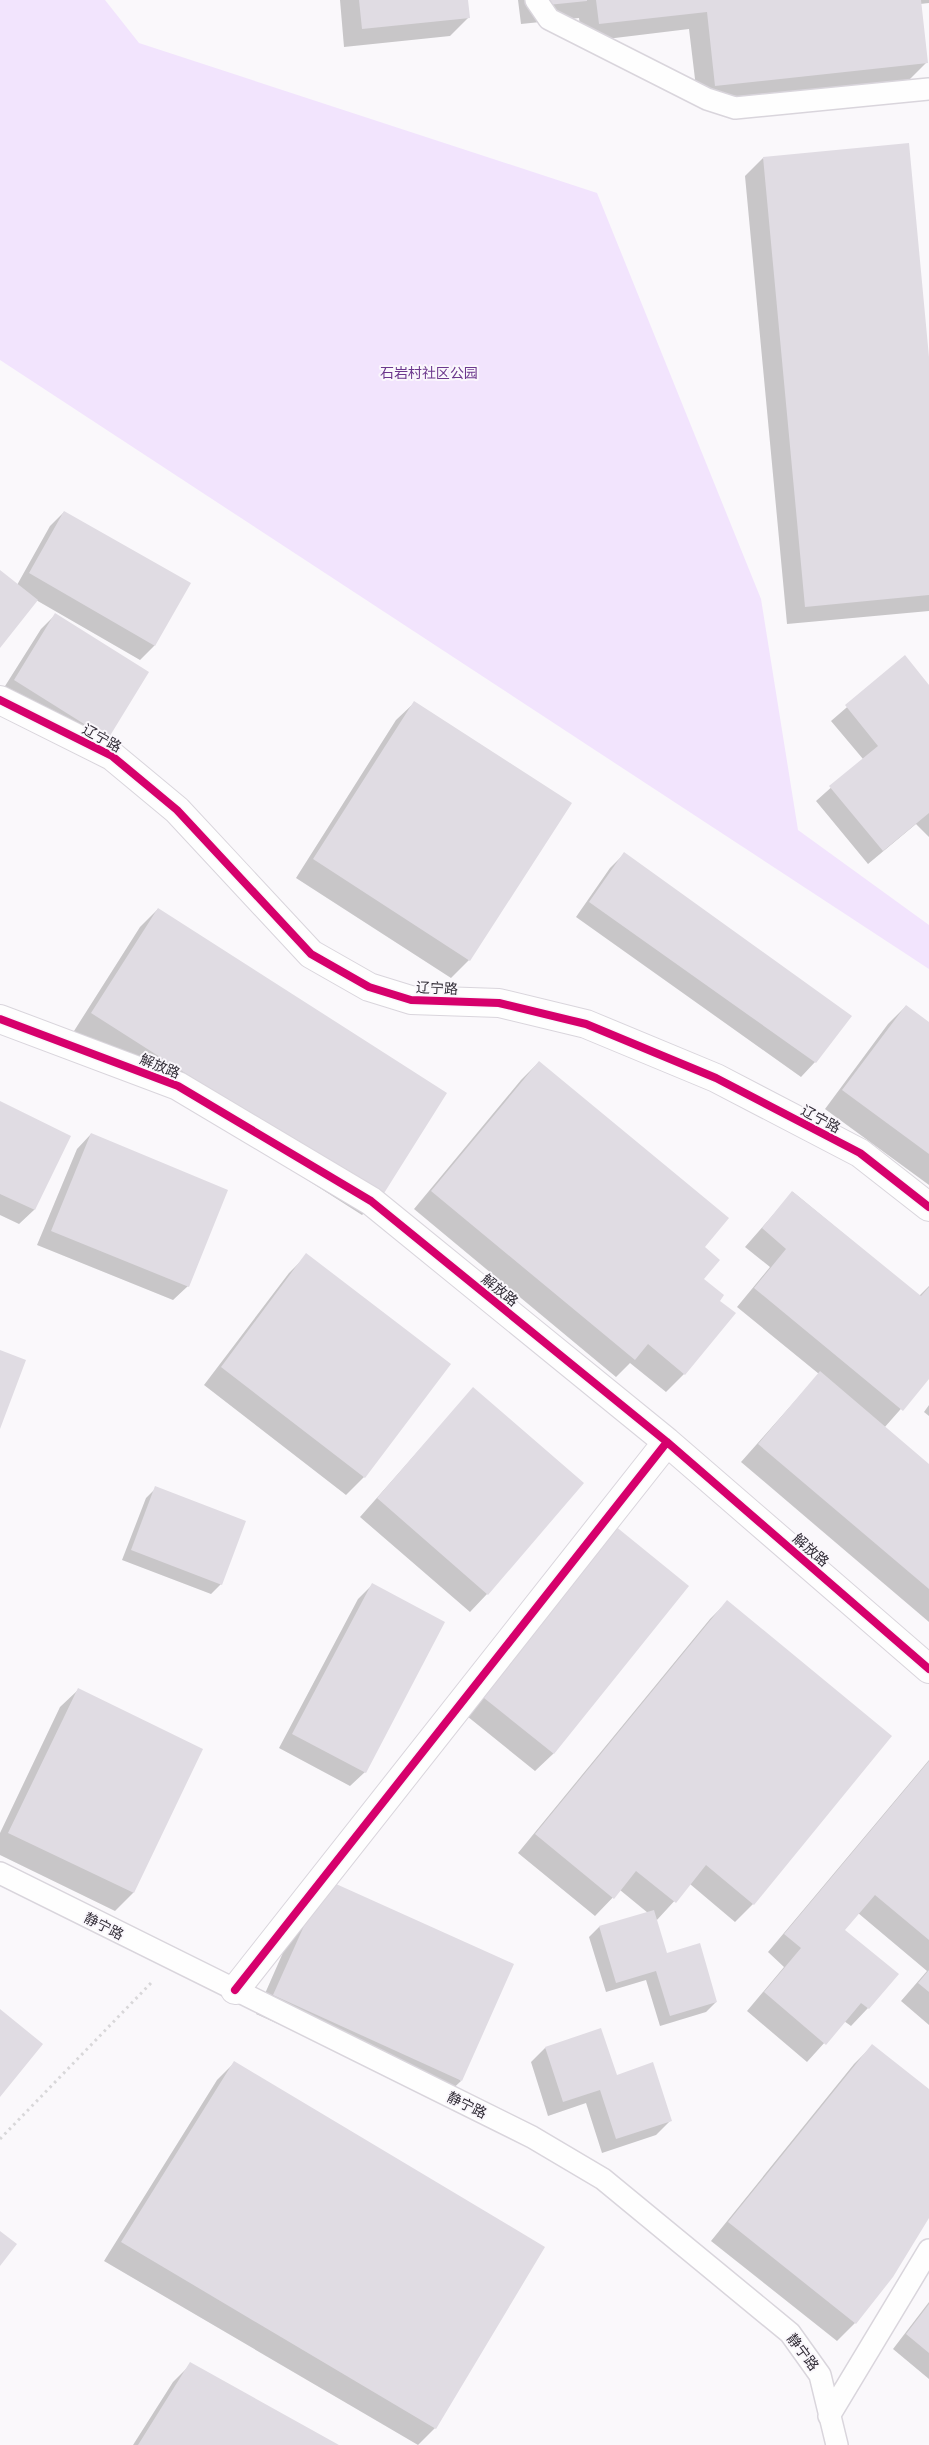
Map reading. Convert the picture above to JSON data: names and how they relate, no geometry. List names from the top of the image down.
{
  "streets": {
    "street": ["辽宁路", "解放路"],
    "lane": ["静宁路"]
  },
  "parks": ["石岩村社区公园"]
}
